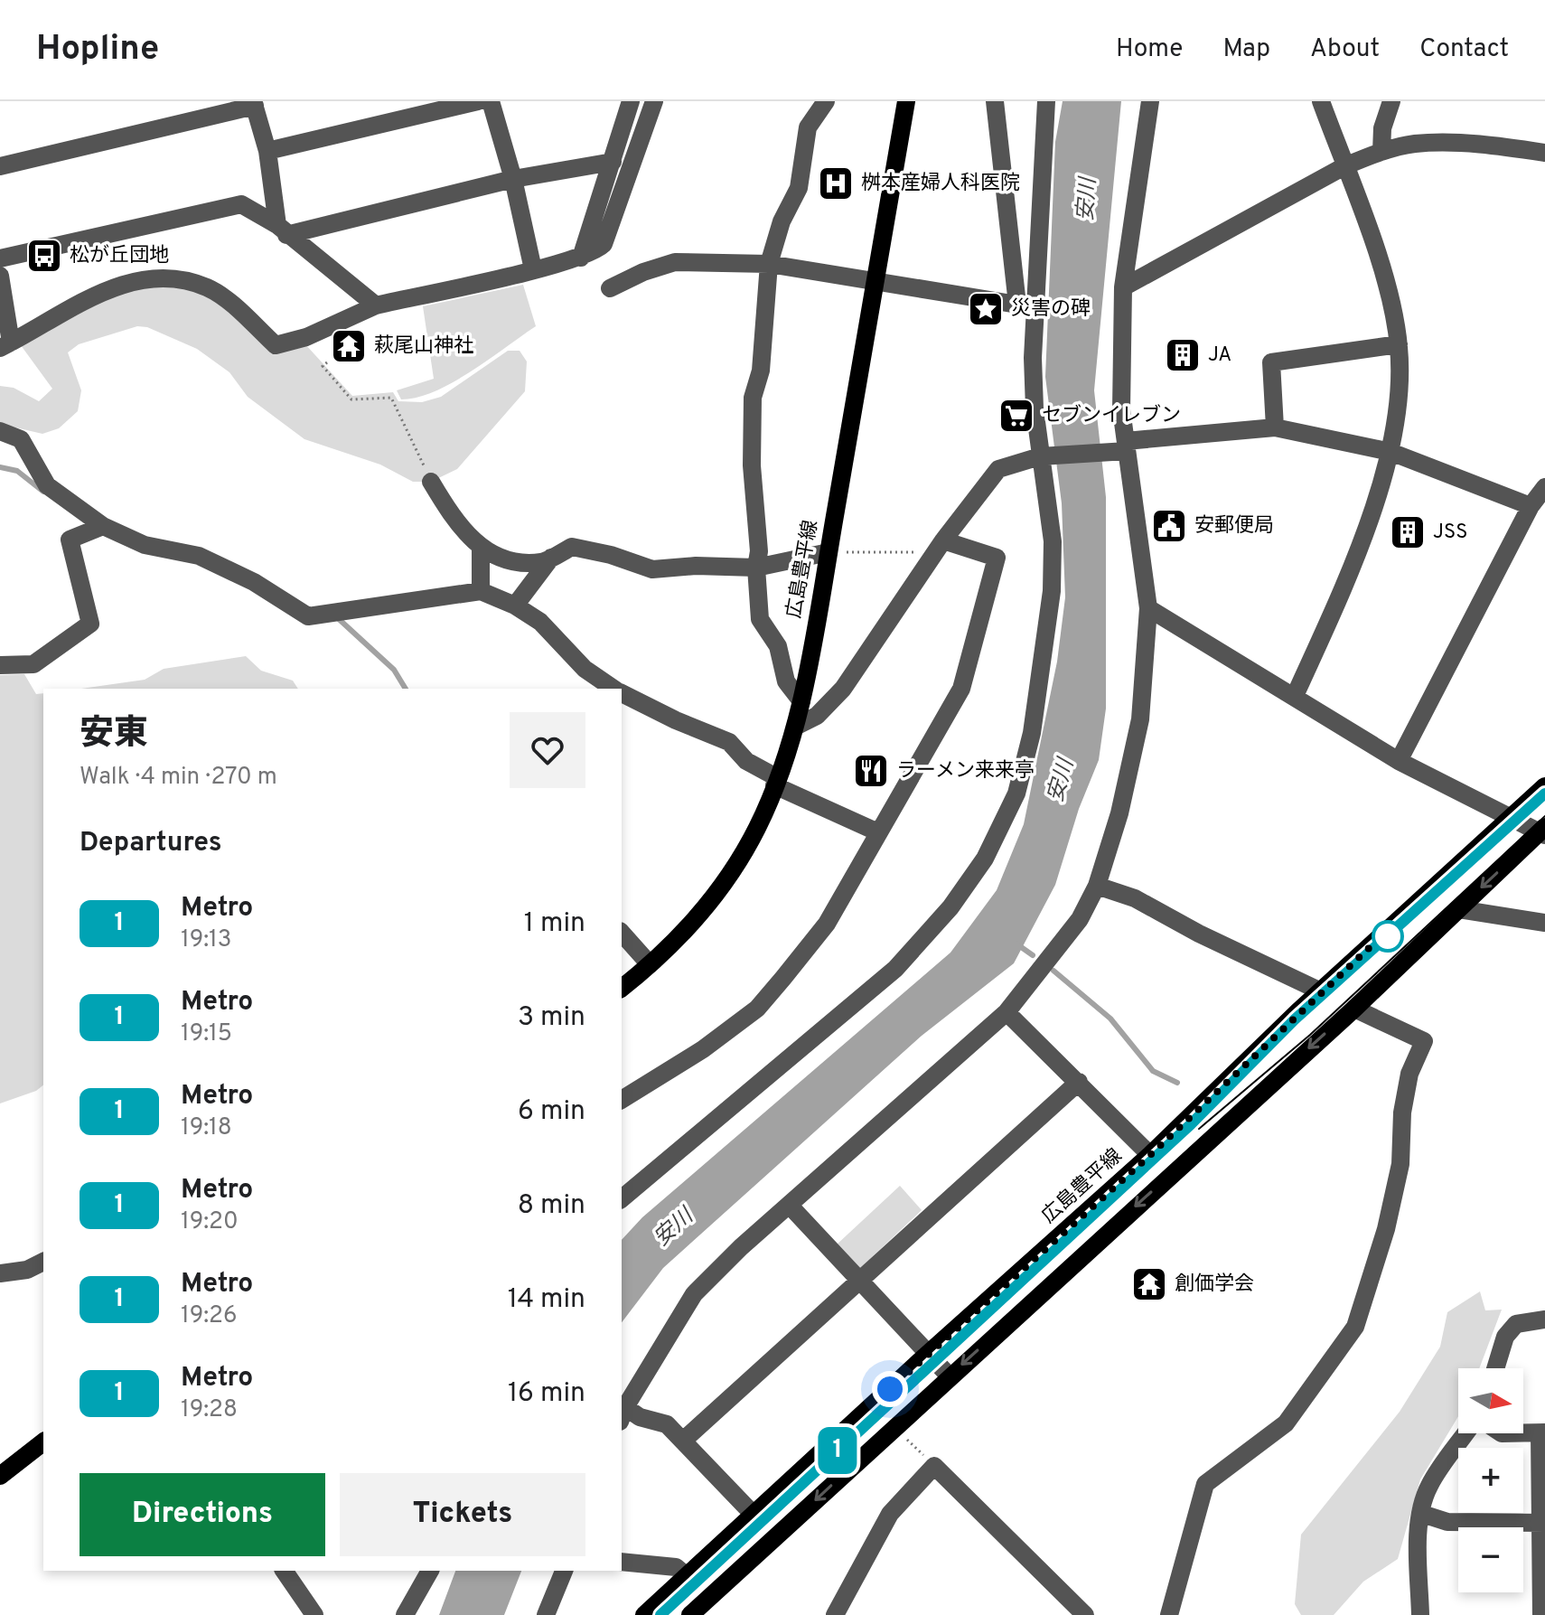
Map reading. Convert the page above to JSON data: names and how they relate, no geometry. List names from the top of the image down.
{
  "streets": {
    "main road": ["広島豊平線"]
  },
  "water": ["安川"],
  "places": {
    "hospital": ["桝本産婦人科医院"],
    "bus stop": ["松が丘団地"],
    "place": ["災害の碑"],
    "temple": ["萩尾山神社", "創価学会"],
    "building": ["JA", "JSS"],
    "supermarket": ["セブンイレブン"],
    "public building": ["安郵便局"],
    "restaurant": ["ラーメン来来亭"]
  },
  "lines": ["metro line 1"],
  "north": "right",
  "page": {
    "header": "Hopline",
    "nav": [
      "Home",
      "Map",
      "About",
      "Contact"
    ],
    "on_map": "1",
    "heading": [
      ["安東", "Walk · 4 min · 270 m"],
      "Departures"
    ],
    "list": [
      {
        "mark": "1",
        "name": "Metro",
        "note": "19:13",
        "value": "1 min"
      },
      {
        "mark": "1",
        "name": "Metro",
        "note": "19:15",
        "value": "3 min"
      },
      {
        "mark": "1",
        "name": "Metro",
        "note": "19:18",
        "value": "6 min"
      },
      {
        "mark": "1",
        "name": "Metro",
        "note": "19:20",
        "value": "8 min"
      },
      {
        "mark": "1",
        "name": "Metro",
        "note": "19:26",
        "value": "14 min"
      },
      {
        "mark": "1",
        "name": "Metro",
        "note": "19:28",
        "value": "16 min"
      }
    ],
    "map_buttons": ["+", "−"],
    "buttons": ["Directions", "Tickets"]
  }
}
